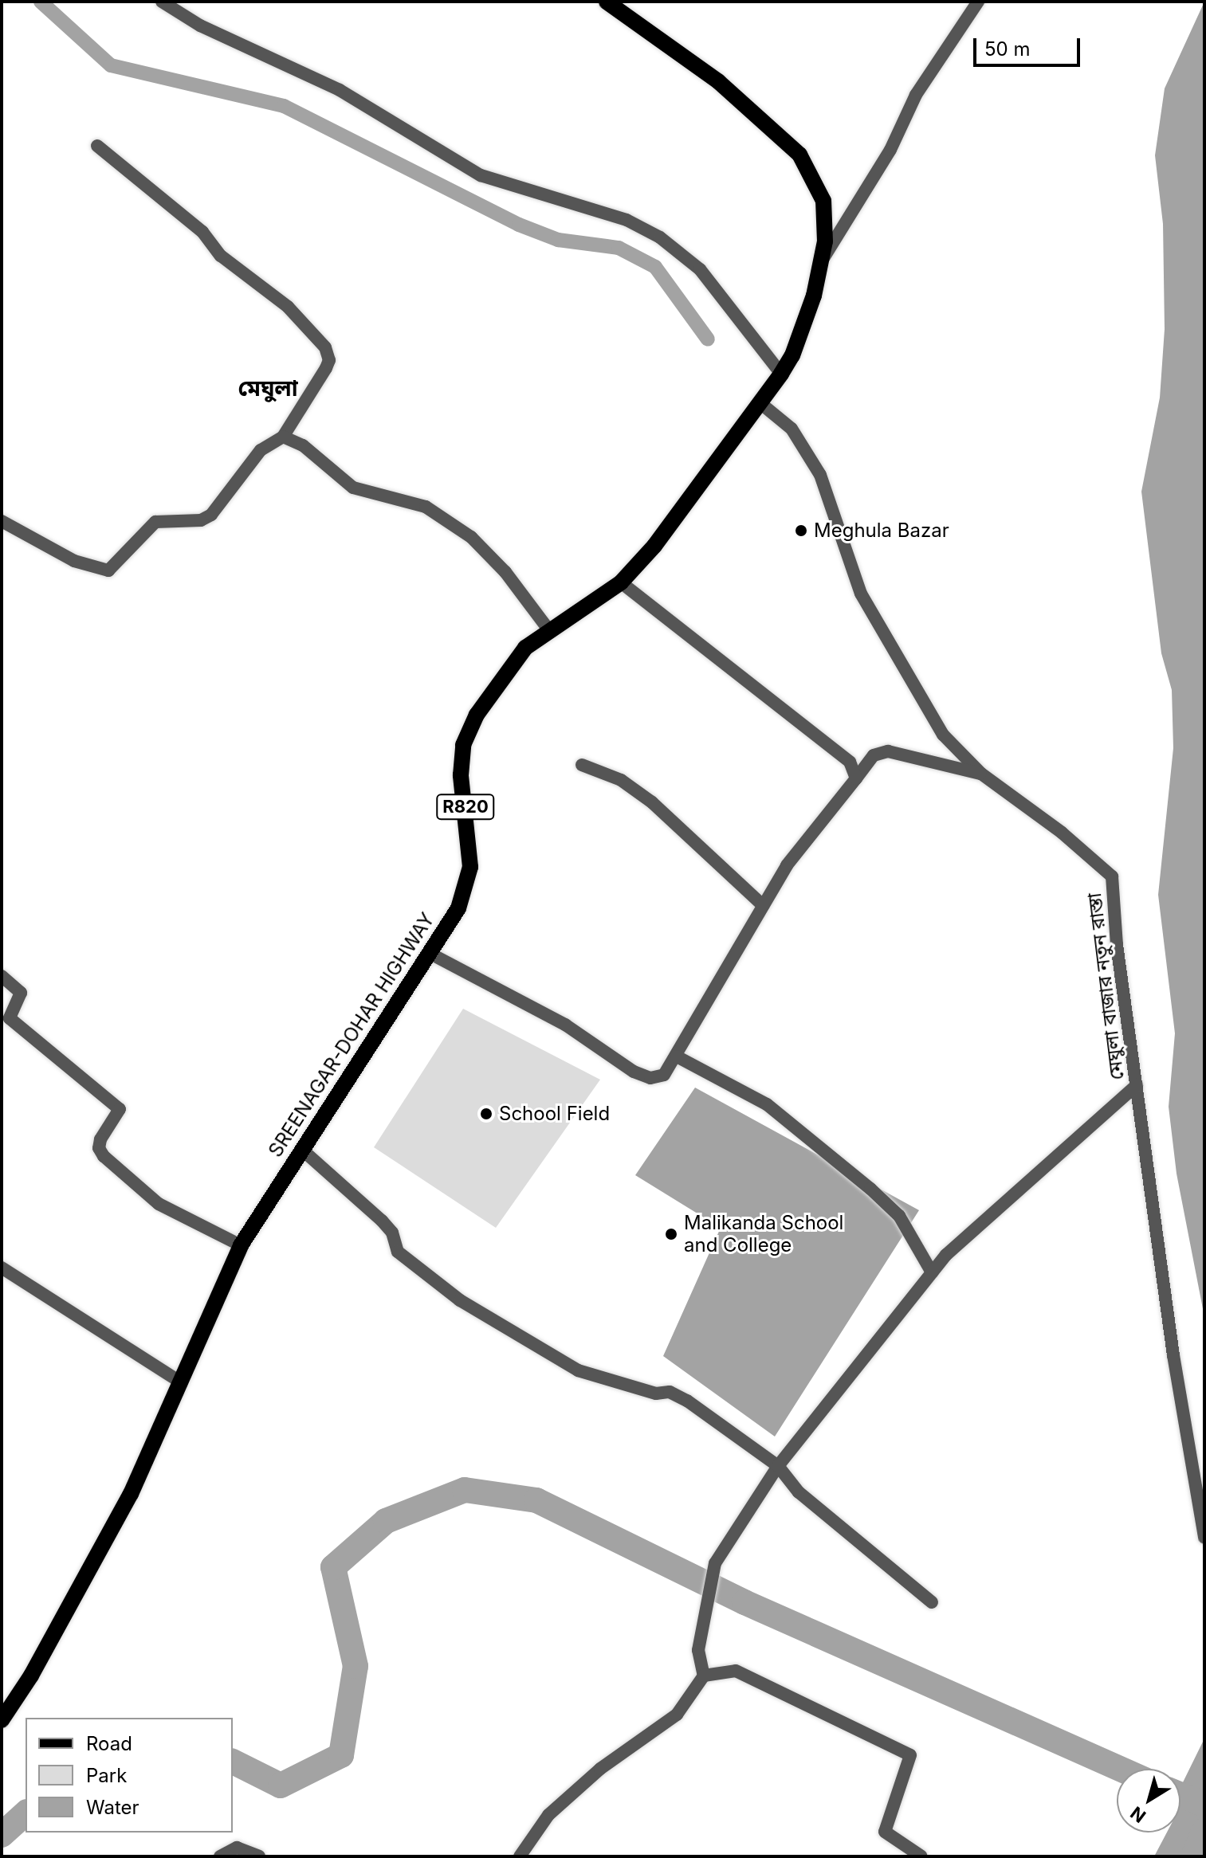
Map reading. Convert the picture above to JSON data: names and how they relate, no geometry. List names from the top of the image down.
{
  "streets": {
    "main road": ["R820", "SREENAGAR-DOHAR HIGHWAY"],
    "street": ["মেঘুলা বাজার নতুন রাস্তা"]
  },
  "crossings": [
    ["মেঘুলা বাজার নতুন রাস্তা", "SREENAGAR-DOHAR HIGHWAY"]
  ],
  "districts": ["মেঘুলা"],
  "places": ["Meghula Bazar", "School Field", "Malikanda School and College"],
  "legend": ["Road", "Park", "Water"],
  "scale_bar": "50 m",
  "north": "bottom left"
}
